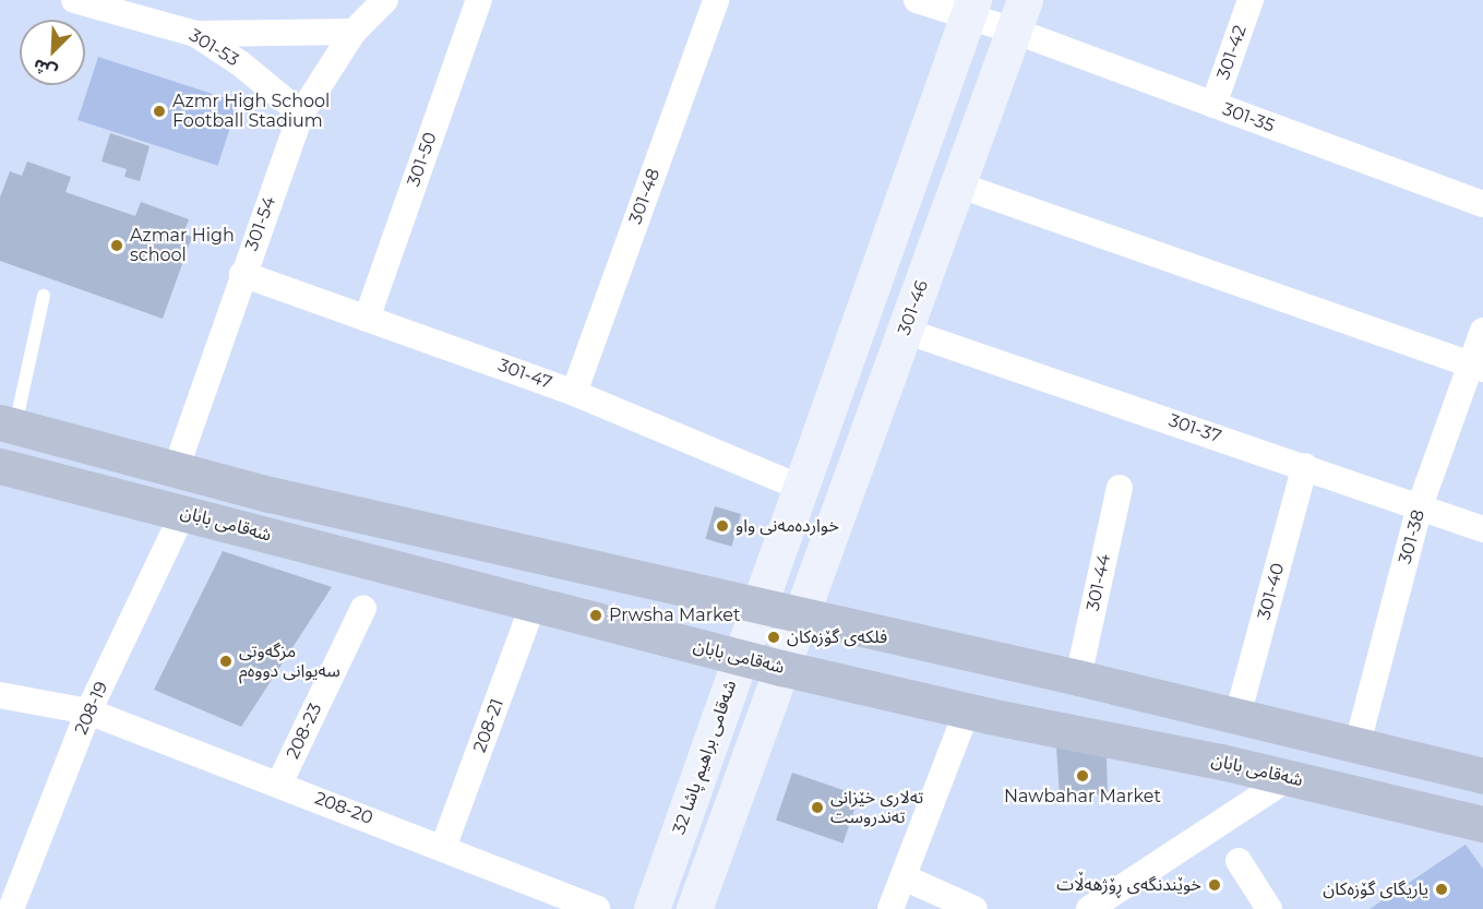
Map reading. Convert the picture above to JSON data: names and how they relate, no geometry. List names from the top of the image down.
{
  "streets": {
    "main road": ["301-46", "شەقامی بابان", "شەقامی براهیم پاشا 32"],
    "street": [
      "301-53",
      "301-42",
      "301-35",
      "301-50",
      "301-48",
      "301-54",
      "301-47",
      "301-37",
      "301-38",
      "301-44",
      "301-40",
      "208-19",
      "208-21",
      "208-23",
      "208-20"
    ]
  },
  "crossings": [
    ["301-53", "301-54"],
    ["301-42", "301-35"],
    ["301-35", "301-46"],
    ["301-50", "301-47"],
    ["301-48", "301-47"],
    ["301-54", "301-47"],
    ["301-46", "301-37"],
    ["301-37", "301-38"],
    ["301-37", "301-40"],
    ["شەقامی بابان", "208-19"],
    ["شەقامی بابان", "208-21"],
    ["شەقامی بابان", "شەقامی براهیم پاشا 32"],
    ["208-19", "208-20"],
    ["208-21", "208-20"],
    ["208-23", "208-20"]
  ],
  "places": [
    "Azmr High School Football Stadium",
    "Azmar High school",
    "خواردەمەنی واو",
    "Prwsha Market",
    "فلکەی گۆزەکان",
    "مزگەوتی سەیوانی دووەم",
    "Nawbahar Market",
    "تەلاری خێزانی تەندروست",
    "خوێندنگەی ڕۆژهەڵات",
    "یاریگای گۆزەکان"
  ],
  "north": "bottom left"
}
